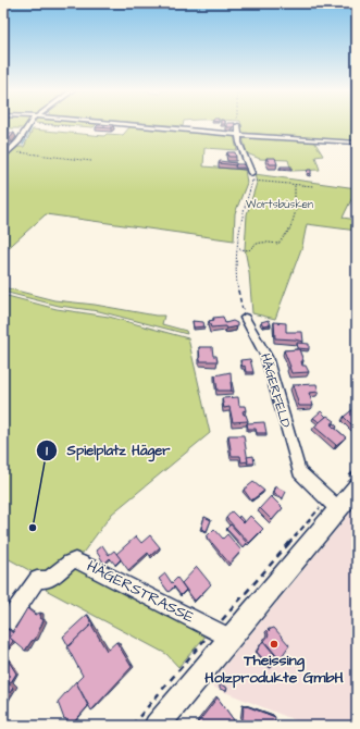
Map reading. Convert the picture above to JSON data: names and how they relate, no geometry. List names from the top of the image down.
{
  "streets": {
    "street": ["HÄGERFELD", "HÄGERSTRASSE"]
  },
  "parks": ["Wortsbüsken"],
  "places": ["Spielplatz Häger", "Theissing Holzprodukte GmbH"]
}
